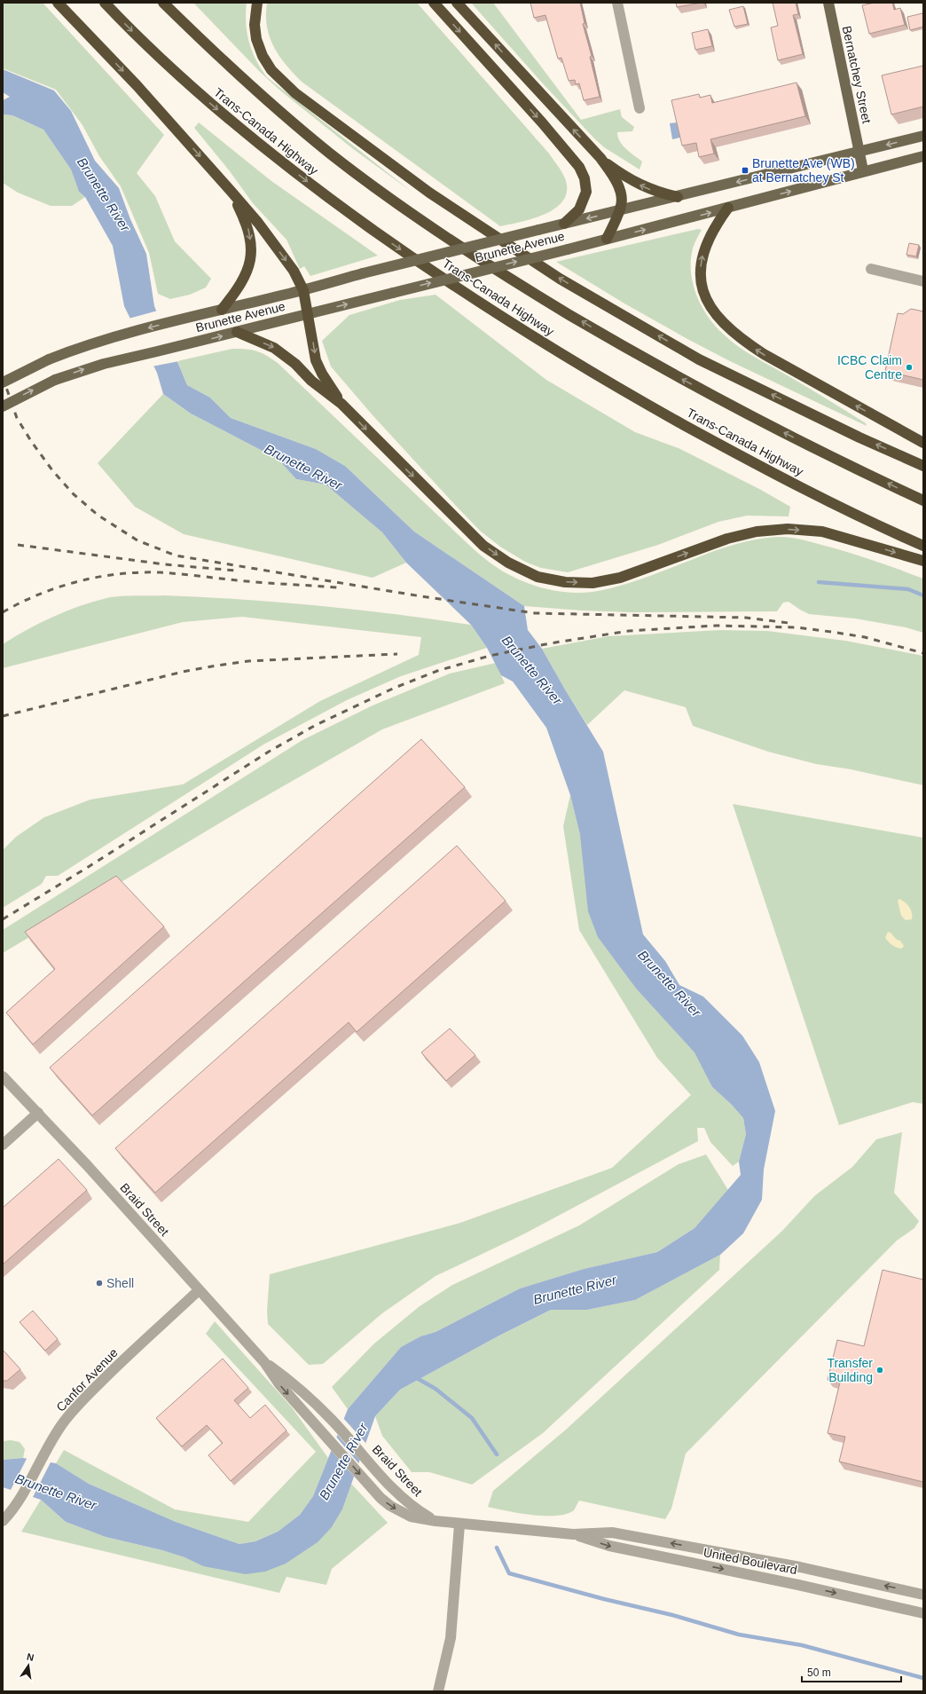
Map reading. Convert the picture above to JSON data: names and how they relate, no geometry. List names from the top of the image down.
{
  "streets": {
    "highway": ["Trans-Canada Highway"],
    "main road": ["Bernatchey Street", "Brunette Avenue"],
    "street": ["Braid Street", "Canfor Avenue", "United Boulevard"]
  },
  "crossings": [
    ["Bernatchey Street", "Brunette Avenue"],
    ["Braid Street", "Canfor Avenue"],
    ["Braid Street", "United Boulevard"]
  ],
  "water": ["Brunette River"],
  "places": {
    "transit": ["Brunette Ave (WB) at Bernatchey St"],
    "other": ["ICBC Claim Centre", "Shell", "Transfer Building"]
  },
  "scale_bar": "50 m",
  "north": "top"
}
